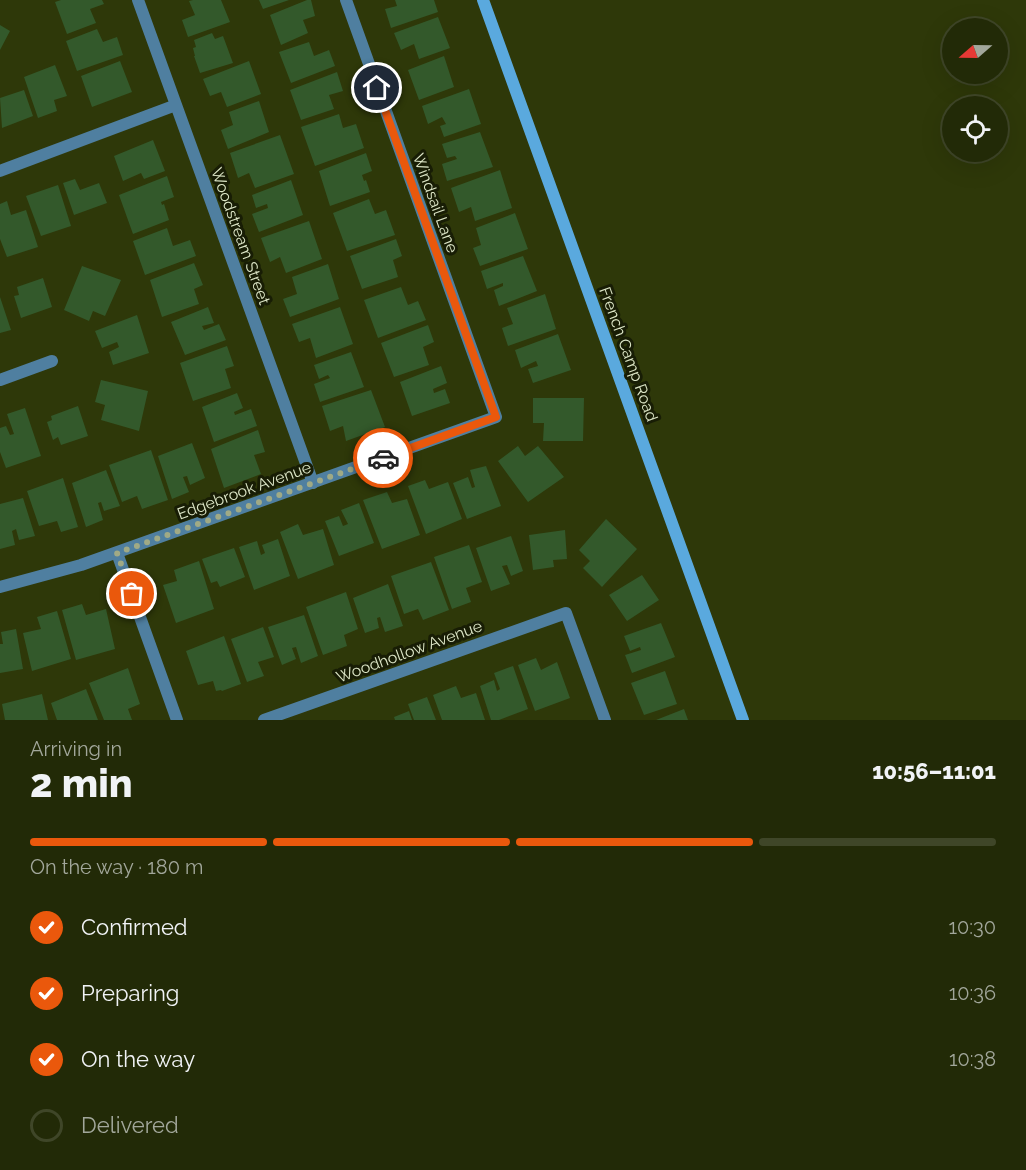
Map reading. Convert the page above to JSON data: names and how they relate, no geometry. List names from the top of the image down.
{
  "streets": {
    "street": [
      "Windsail Lane",
      "Woodstream Street",
      "French Camp Road",
      "Edgebrook Avenue",
      "Woodhollow Avenue"
    ]
  },
  "crossings": [
    ["Windsail Lane", "Edgebrook Avenue"],
    ["Woodstream Street", "Edgebrook Avenue"]
  ],
  "north": "left",
  "page": {
    "heading": ["2 min", "Arriving in", "10:56–11:01"],
    "bar": "On the way · 180 m",
    "list": [
      ["Confirmed", "10:30"],
      ["Preparing", "10:36"],
      ["On the way", "10:38"],
      "Delivered"
    ]
  }
}
